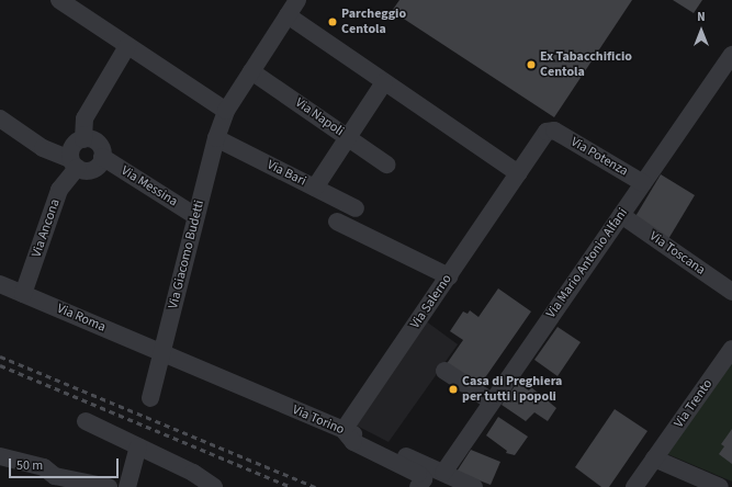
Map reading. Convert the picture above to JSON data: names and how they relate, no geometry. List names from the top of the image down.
{
  "streets": {
    "street": [
      "Via Napoli",
      "Via Potenza",
      "Via Bari",
      "Via Messina",
      "Via Ancona",
      "Via Toscana",
      "Via Giacomo Budetti",
      "Via Mario Antonio Alfani",
      "Via Salerno",
      "Via Roma",
      "Via Trento",
      "Via Torino"
    ]
  },
  "crossings": [
    ["Via Napoli", "Via Giacomo Budetti"],
    ["Via Potenza", "Via Mario Antonio Alfani"],
    ["Via Potenza", "Via Salerno"],
    ["Via Bari", "Via Giacomo Budetti"],
    ["Via Messina", "Via Ancona"],
    ["Via Messina", "Via Giacomo Budetti"],
    ["Via Ancona", "Via Roma"],
    ["Via Toscana", "Via Mario Antonio Alfani"],
    ["Via Giacomo Budetti", "Via Roma"],
    ["Via Giacomo Budetti", "Via Torino"],
    ["Via Mario Antonio Alfani", "Via Torino"],
    ["Via Salerno", "Via Torino"],
    ["Via Roma", "Via Torino"]
  ],
  "places": ["Parcheggio Centola", "Ex Tabacchificio Centola", "Casa di Preghiera per tutti i popoli"],
  "scale_bar": "50 m",
  "north": "top"
}
